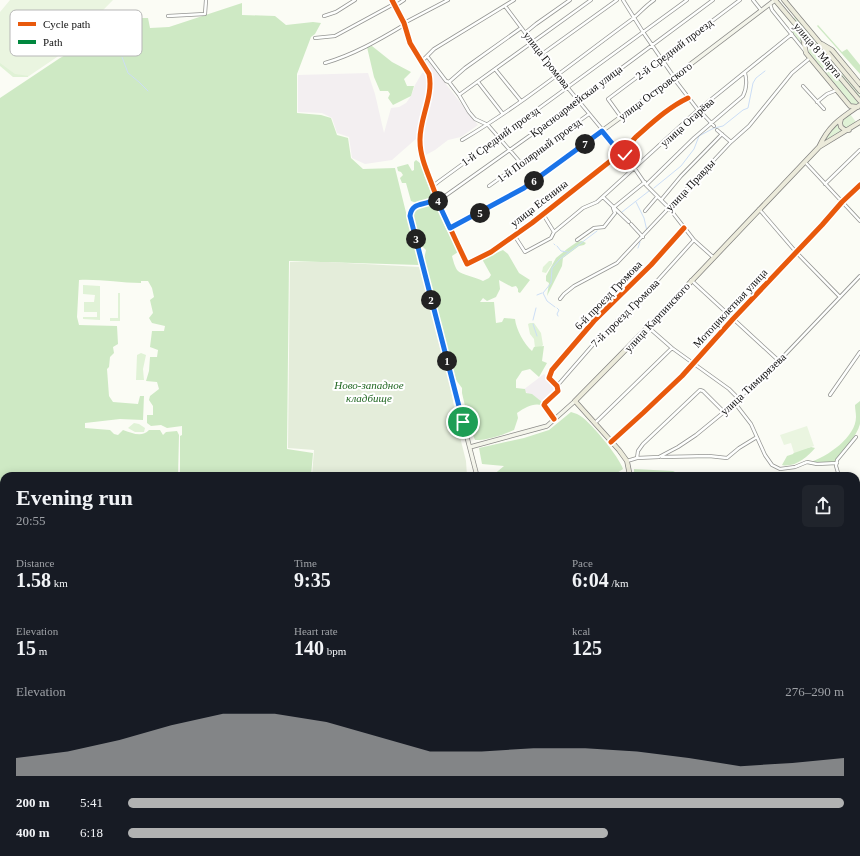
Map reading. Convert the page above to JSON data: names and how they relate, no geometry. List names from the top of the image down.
{
  "streets": {
    "main road": ["улица 8 Марта", "улица Карпинского"],
    "street": [
      "2-й Средний проезд",
      "улица Громова",
      "улица Островского",
      "Красноармейская улица",
      "улица Огарёва",
      "1-й Средний проезд",
      "1-й Полярный проезд",
      "улица Правды",
      "улица Есенина",
      "6-й проезд Громова",
      "Мотоциклетная улица",
      "7-й проезд Громова",
      "улица Тимирязева"
    ]
  },
  "crossings": [
    ["2-й Средний проезд", "улица Островского"],
    ["улица 8 Марта", "улица Островского"],
    ["улица Громова", "улица Островского"],
    ["улица Громова", "Красноармейская улица"],
    ["улица Громова", "улица Огарёва"],
    ["улица Громова", "1-й Средний проезд"],
    ["улица Громова", "1-й Полярный проезд"],
    ["улица Громова", "улица Правды"],
    ["улица Громова", "улица Есенина"],
    ["улица Громова", "6-й проезд Громова"],
    ["улица Громова", "7-й проезд Громова"],
    ["улица Громова", "улица Карпинского"],
    ["улица Островского", "улица Есенина"],
    ["улица Огарёва", "улица Есенина"],
    ["6-й проезд Громова", "7-й проезд Громова"],
    ["7-й проезд Громова", "улица Карпинского"]
  ],
  "parks": ["Ново-западное кладбище"],
  "legend": ["Cycle path", "Path"],
  "page": {
    "pins": [
      "7",
      "6",
      "4",
      "5",
      "3",
      "2",
      "1"
    ],
    "heading": ["Evening run", "20:55"],
    "stats": [
      ["Distance", "1.58 km"],
      ["Time", "9:35"],
      ["Pace", "6:04 /km"],
      ["Elevation", "15 m"],
      ["Heart rate", "140 bpm"],
      ["kcal", "125"]
    ],
    "chart": ["Elevation", "276–290 m"],
    "list": [
      {
        "name": "200 m",
        "note": "5:41"
      },
      {
        "name": "400 m",
        "note": "6:18"
      }
    ]
  }
}
